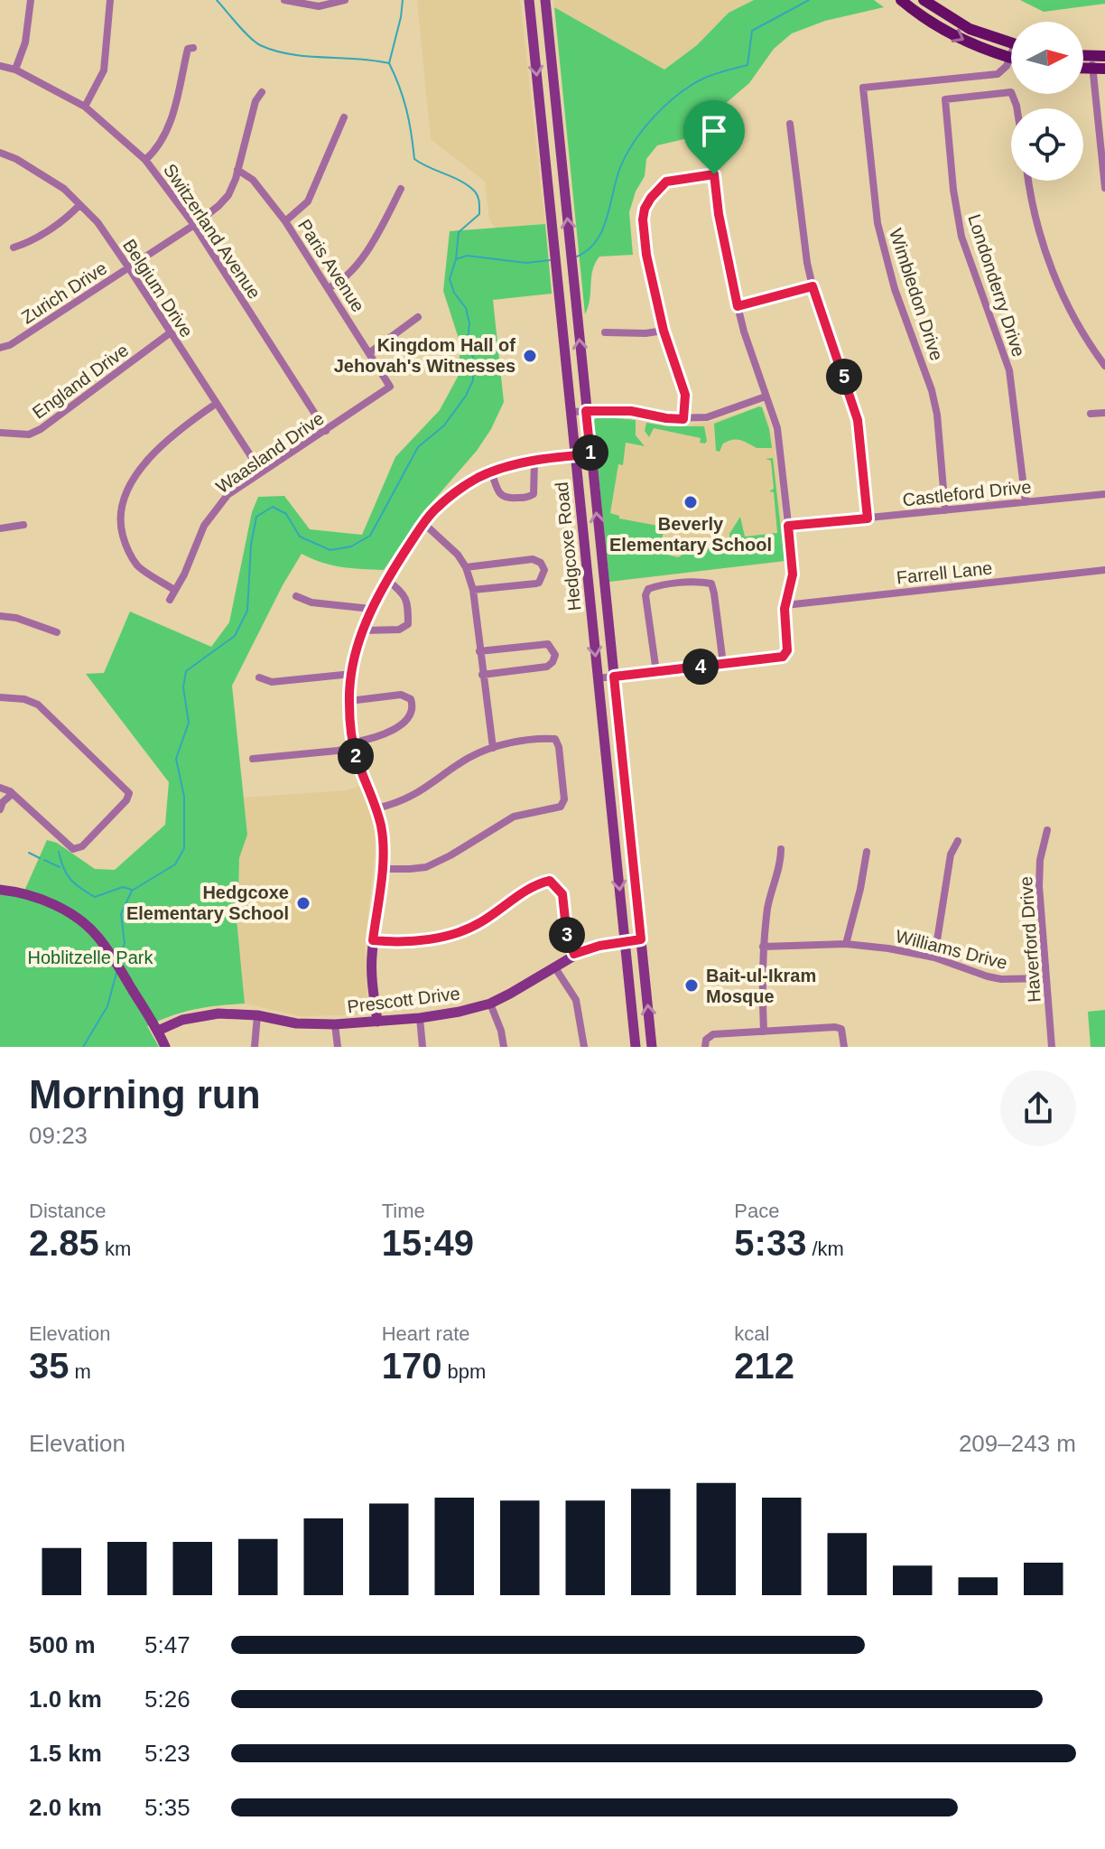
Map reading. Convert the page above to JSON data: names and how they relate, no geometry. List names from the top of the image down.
{
  "streets": {
    "main road": ["Hedgcoxe Road", "Prescott Drive"],
    "street": [
      "Switzerland Avenue",
      "Paris Avenue",
      "Londonderry Drive",
      "Belgium Drive",
      "Zurich Drive",
      "Wimbledon Drive",
      "England Drive",
      "Waasland Drive",
      "Castleford Drive",
      "Farrell Lane",
      "Haverford Drive",
      "Williams Drive"
    ]
  },
  "crossings": [
    ["Switzerland Avenue", "Zurich Drive"],
    ["Switzerland Avenue", "Waasland Drive"],
    ["Paris Avenue", "Zurich Drive"],
    ["Paris Avenue", "Waasland Drive"],
    ["Londonderry Drive", "Castleford Drive"],
    ["Belgium Drive", "Zurich Drive"],
    ["Belgium Drive", "England Drive"],
    ["Belgium Drive", "Waasland Drive"],
    ["Wimbledon Drive", "Castleford Drive"],
    ["Hedgcoxe Road", "Prescott Drive"],
    ["Haverford Drive", "Williams Drive"]
  ],
  "parks": ["Hoblitzelle Park"],
  "places": [
    "Kingdom Hall of Jehovah's Witnesses",
    "Beverly Elementary School",
    "Hedgcoxe Elementary School",
    "Bait-ul-Ikram Mosque"
  ],
  "north": "right",
  "page": {
    "pins": [
      "5",
      "1",
      "4",
      "2",
      "3"
    ],
    "heading": ["Morning run", "09:23"],
    "stats": [
      ["Distance", "2.85 km"],
      ["Time", "15:49"],
      ["Pace", "5:33 /km"],
      ["Elevation", "35 m"],
      ["Heart rate", "170 bpm"],
      ["kcal", "212"]
    ],
    "chart": ["Elevation", "209–243 m"],
    "list": [
      {
        "name": "500 m",
        "note": "5:47"
      },
      {
        "name": "1.0 km",
        "note": "5:26"
      },
      {
        "name": "1.5 km",
        "note": "5:23"
      },
      {
        "name": "2.0 km",
        "note": "5:35"
      }
    ]
  }
}
